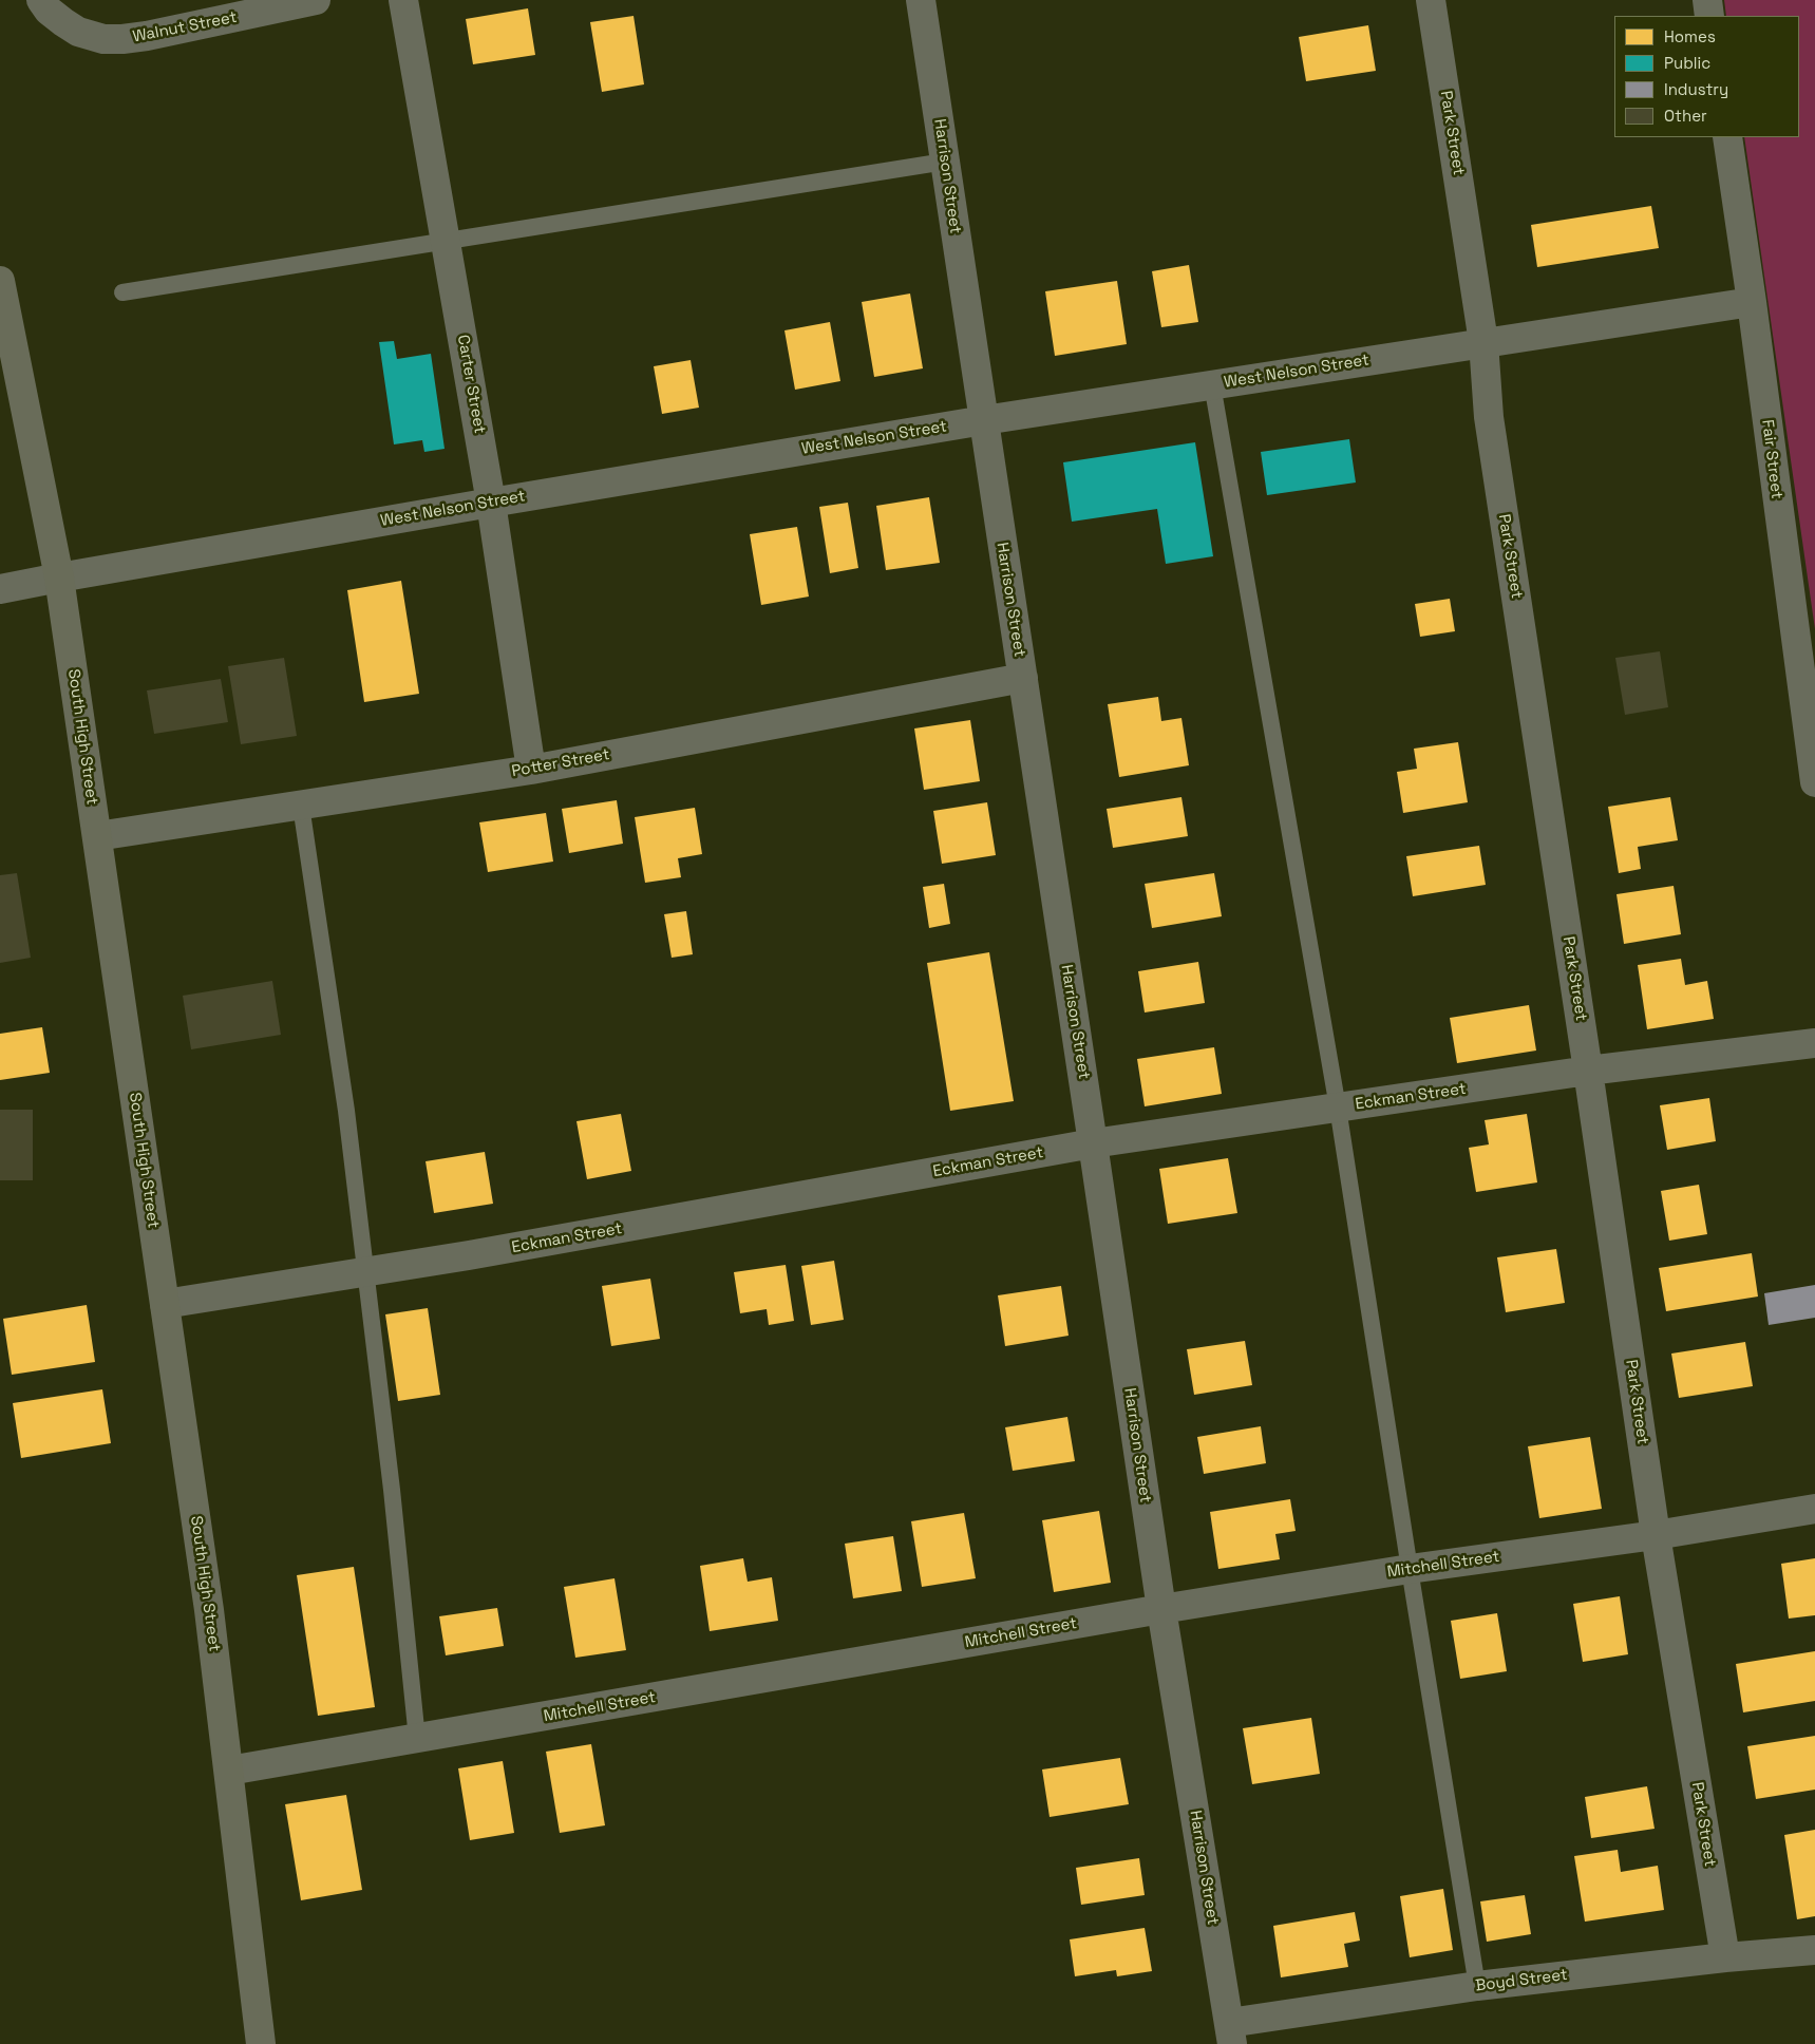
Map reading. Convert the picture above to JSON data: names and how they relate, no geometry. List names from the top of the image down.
{
  "streets": {
    "main road": ["South High Street"],
    "street": [
      "Walnut Street",
      "Park Street",
      "Harrison Street",
      "West Nelson Street",
      "Carter Street",
      "Fair Street",
      "Potter Street",
      "Eckman Street",
      "Mitchell Street",
      "Boyd Street"
    ]
  },
  "crossings": [
    ["Park Street", "West Nelson Street"],
    ["Park Street", "Eckman Street"],
    ["Park Street", "Mitchell Street"],
    ["Park Street", "Boyd Street"],
    ["Harrison Street", "West Nelson Street"],
    ["Harrison Street", "Potter Street"],
    ["Harrison Street", "Eckman Street"],
    ["Harrison Street", "Mitchell Street"],
    ["Harrison Street", "Boyd Street"],
    ["West Nelson Street", "Carter Street"],
    ["West Nelson Street", "Fair Street"],
    ["West Nelson Street", "South High Street"],
    ["Carter Street", "Potter Street"],
    ["South High Street", "Potter Street"],
    ["South High Street", "Eckman Street"],
    ["South High Street", "Mitchell Street"]
  ],
  "legend": [
    "Homes",
    "Public",
    "Industry",
    "Other"
  ]
}
